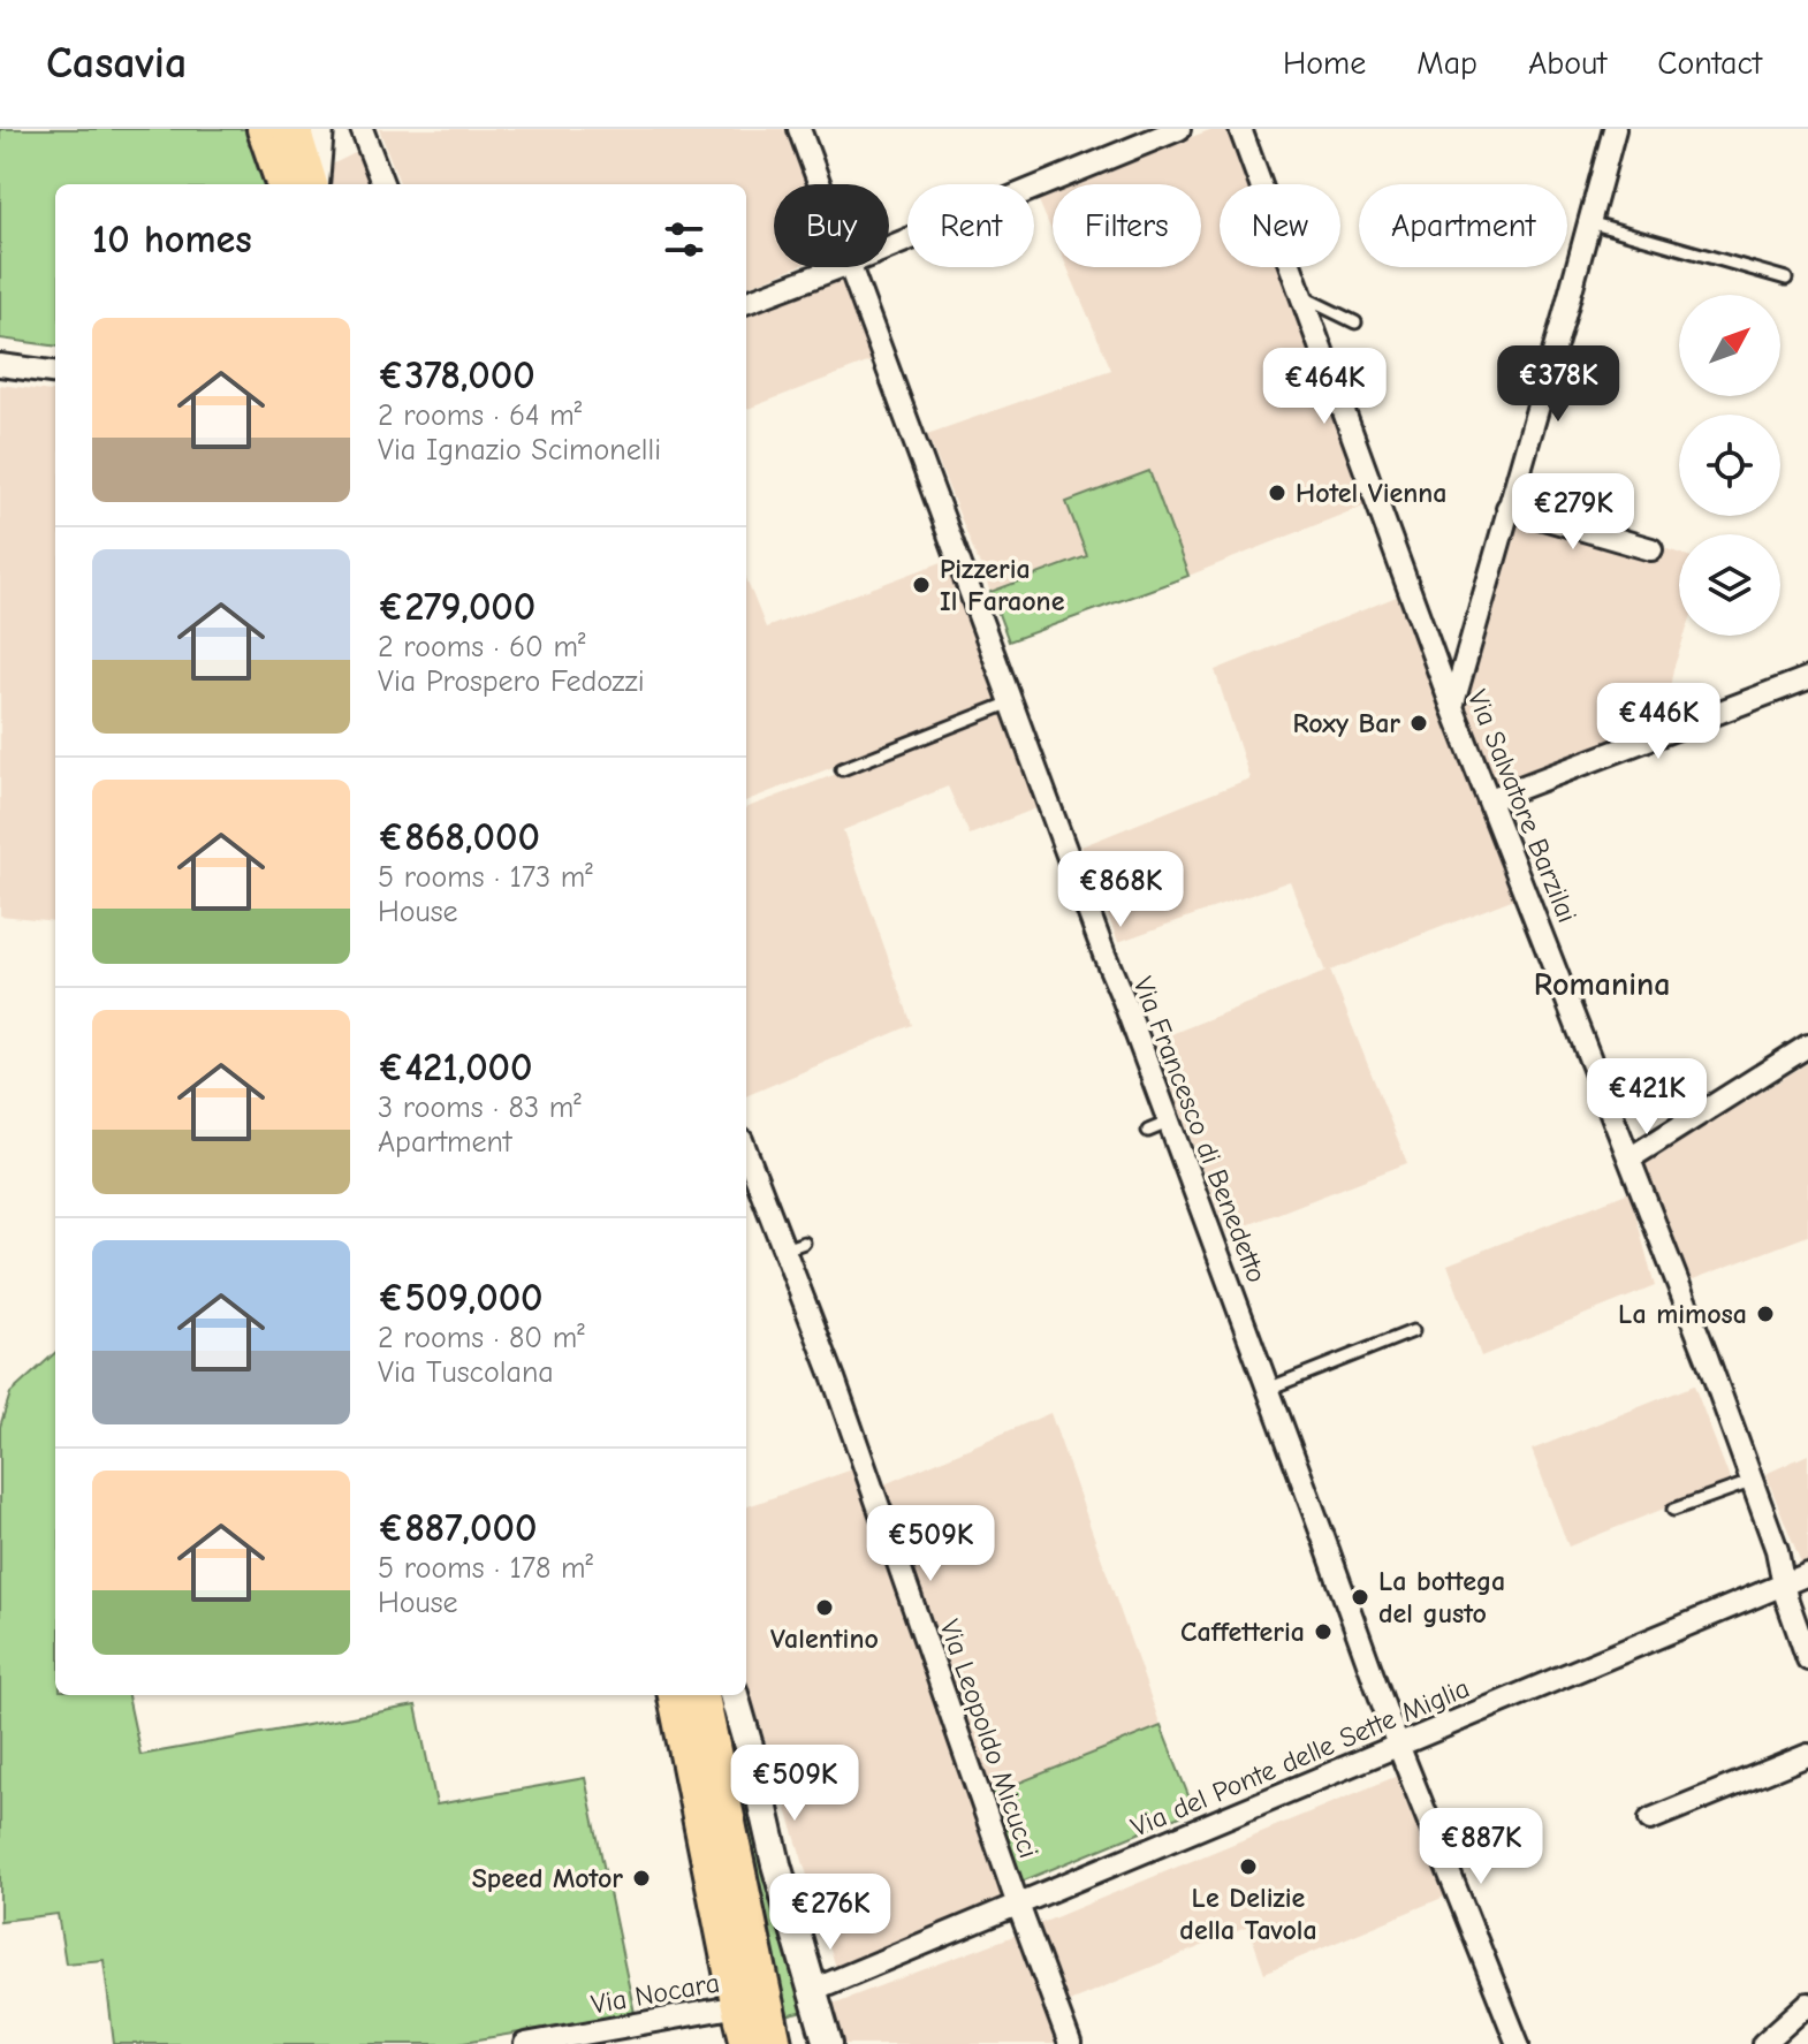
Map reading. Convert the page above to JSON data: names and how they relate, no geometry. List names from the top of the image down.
{
  "streets": {
    "street": [
      "Via Salvatore Barzilai",
      "Via Francesco di Benedetto",
      "Via Leopoldo Micucci",
      "Via del Ponte delle Sette Miglia",
      "Via Nocara"
    ]
  },
  "crossings": [
    ["Via Salvatore Barzilai", "Via del Ponte delle Sette Miglia"],
    ["Via Francesco di Benedetto", "Via del Ponte delle Sette Miglia"],
    ["Via Leopoldo Micucci", "Via del Ponte delle Sette Miglia"]
  ],
  "districts": ["Romanina"],
  "places": [
    "Hotel Vienna",
    "Pizzeria Il Faraone",
    "Roxy Bar",
    "La mimosa",
    "La bottega del gusto",
    "Valentino",
    "Caffetteria",
    "Le Delizie della Tavola",
    "Speed Motor"
  ],
  "north": "top right",
  "page": {
    "header": "Casavia",
    "nav": [
      "Home",
      "Map",
      "About",
      "Contact"
    ],
    "chip": [
      "Buy",
      "Rent",
      "Filters",
      "New",
      "Apartment"
    ],
    "heading": "10 homes",
    "list": [
      {
        "name": "€378,000",
        "note": "2 rooms · 64 m² · Via Ignazio Scimonelli"
      },
      {
        "name": "€279,000",
        "note": "2 rooms · 60 m² · Via Prospero Fedozzi"
      },
      {
        "name": "€868,000",
        "note": "5 rooms · 173 m² · House"
      },
      {
        "name": "€421,000",
        "note": "3 rooms · 83 m² · Apartment"
      },
      {
        "name": "€509,000",
        "note": "2 rooms · 80 m² · Via Tuscolana"
      },
      {
        "name": "€887,000",
        "note": "5 rooms · 178 m² · House"
      }
    ],
    "price": [
      "€378K",
      "€464K",
      "€279K",
      "€446K",
      "€868K",
      "€421K",
      "€509K",
      "€509K",
      "€887K",
      "€276K"
    ]
  }
}
